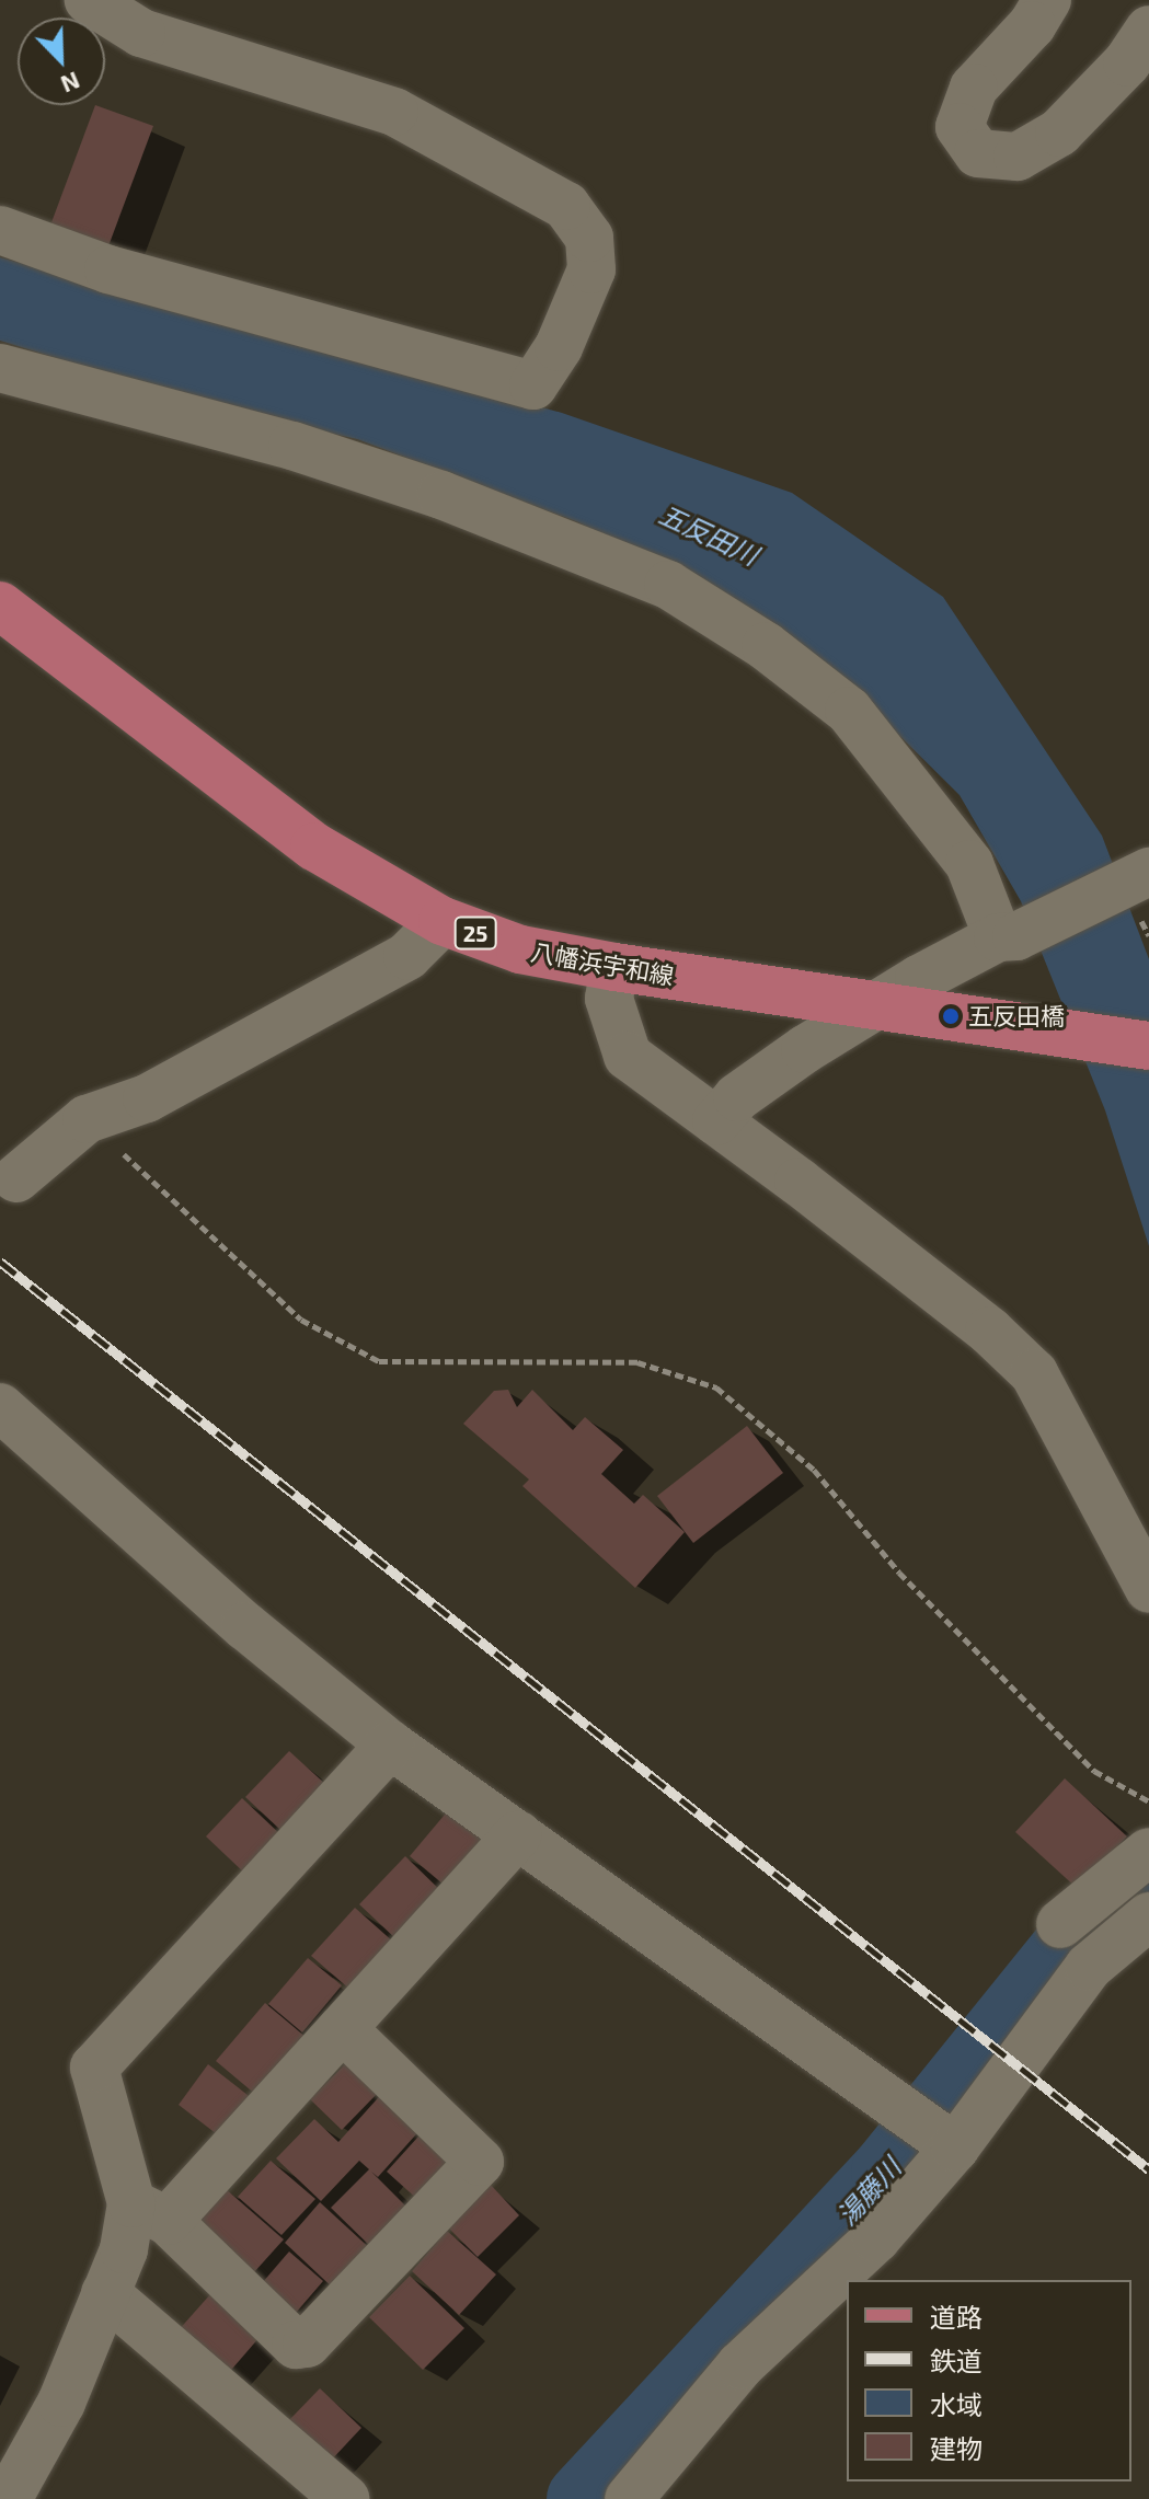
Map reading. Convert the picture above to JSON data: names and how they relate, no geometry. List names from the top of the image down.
{
  "streets": {
    "main road": ["25", "八幡浜宇和線"]
  },
  "water": ["五反田川", "湯藤川"],
  "places": ["五反田橋"],
  "legend": [
    "道路",
    "鉄道",
    "水域",
    "建物"
  ],
  "north": "bottom right"
}
